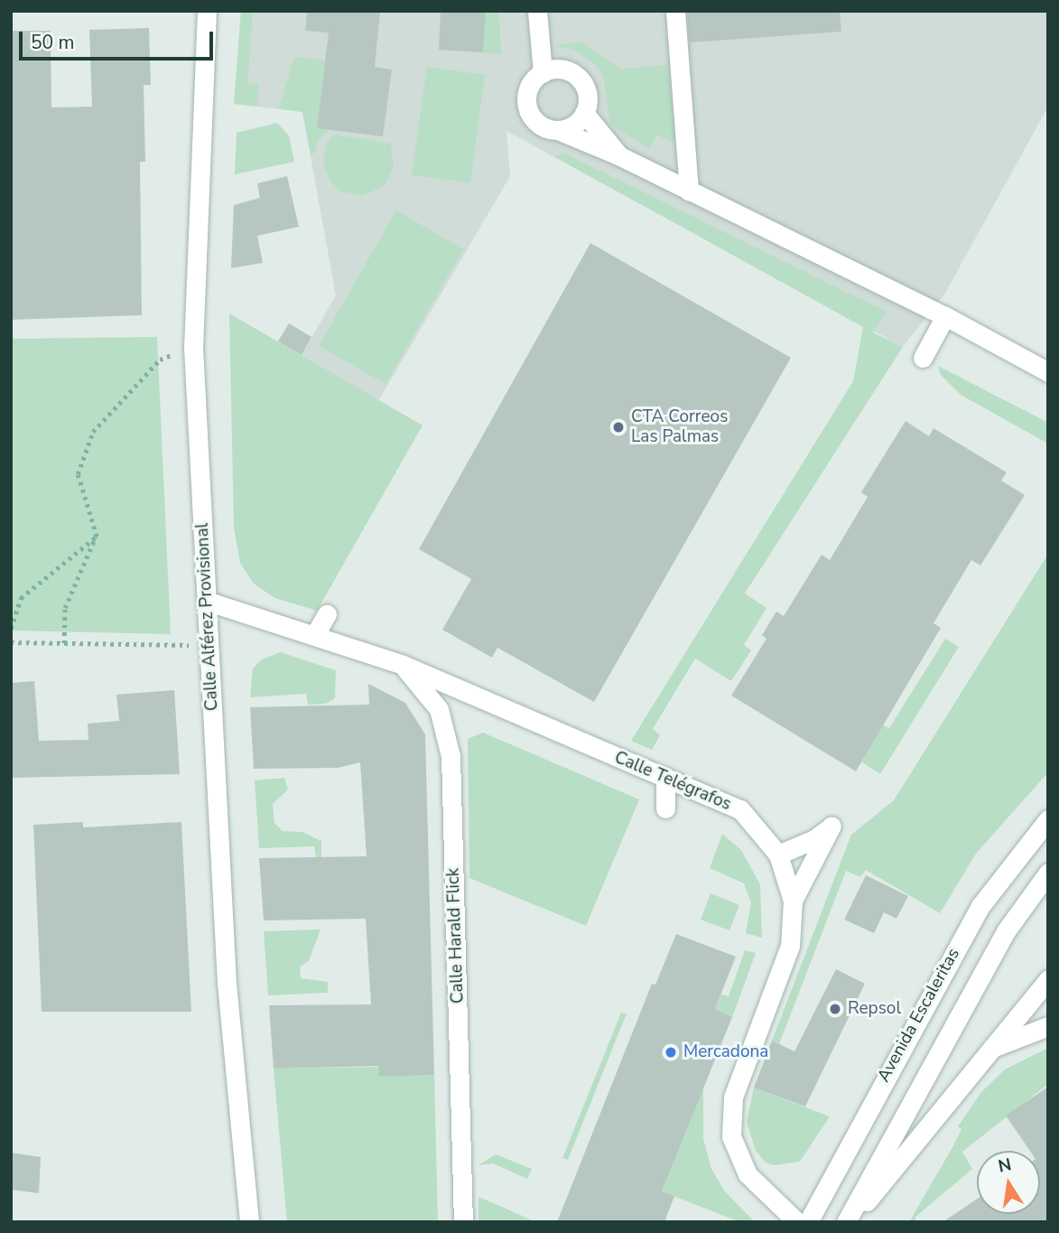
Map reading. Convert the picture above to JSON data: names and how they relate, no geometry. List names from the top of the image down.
{
  "streets": {
    "street": [
      "Calle Alférez Provisional",
      "Calle Telégrafos",
      "Calle Harald Flick",
      "Avenida Escaleritas"
    ]
  },
  "crossings": [
    ["Calle Alférez Provisional", "Calle Telégrafos"],
    ["Calle Telégrafos", "Calle Harald Flick"]
  ],
  "places": ["CTA Correos Las Palmas", "Repsol", "Mercadona"],
  "scale_bar": "50 m",
  "north": "top"
}
